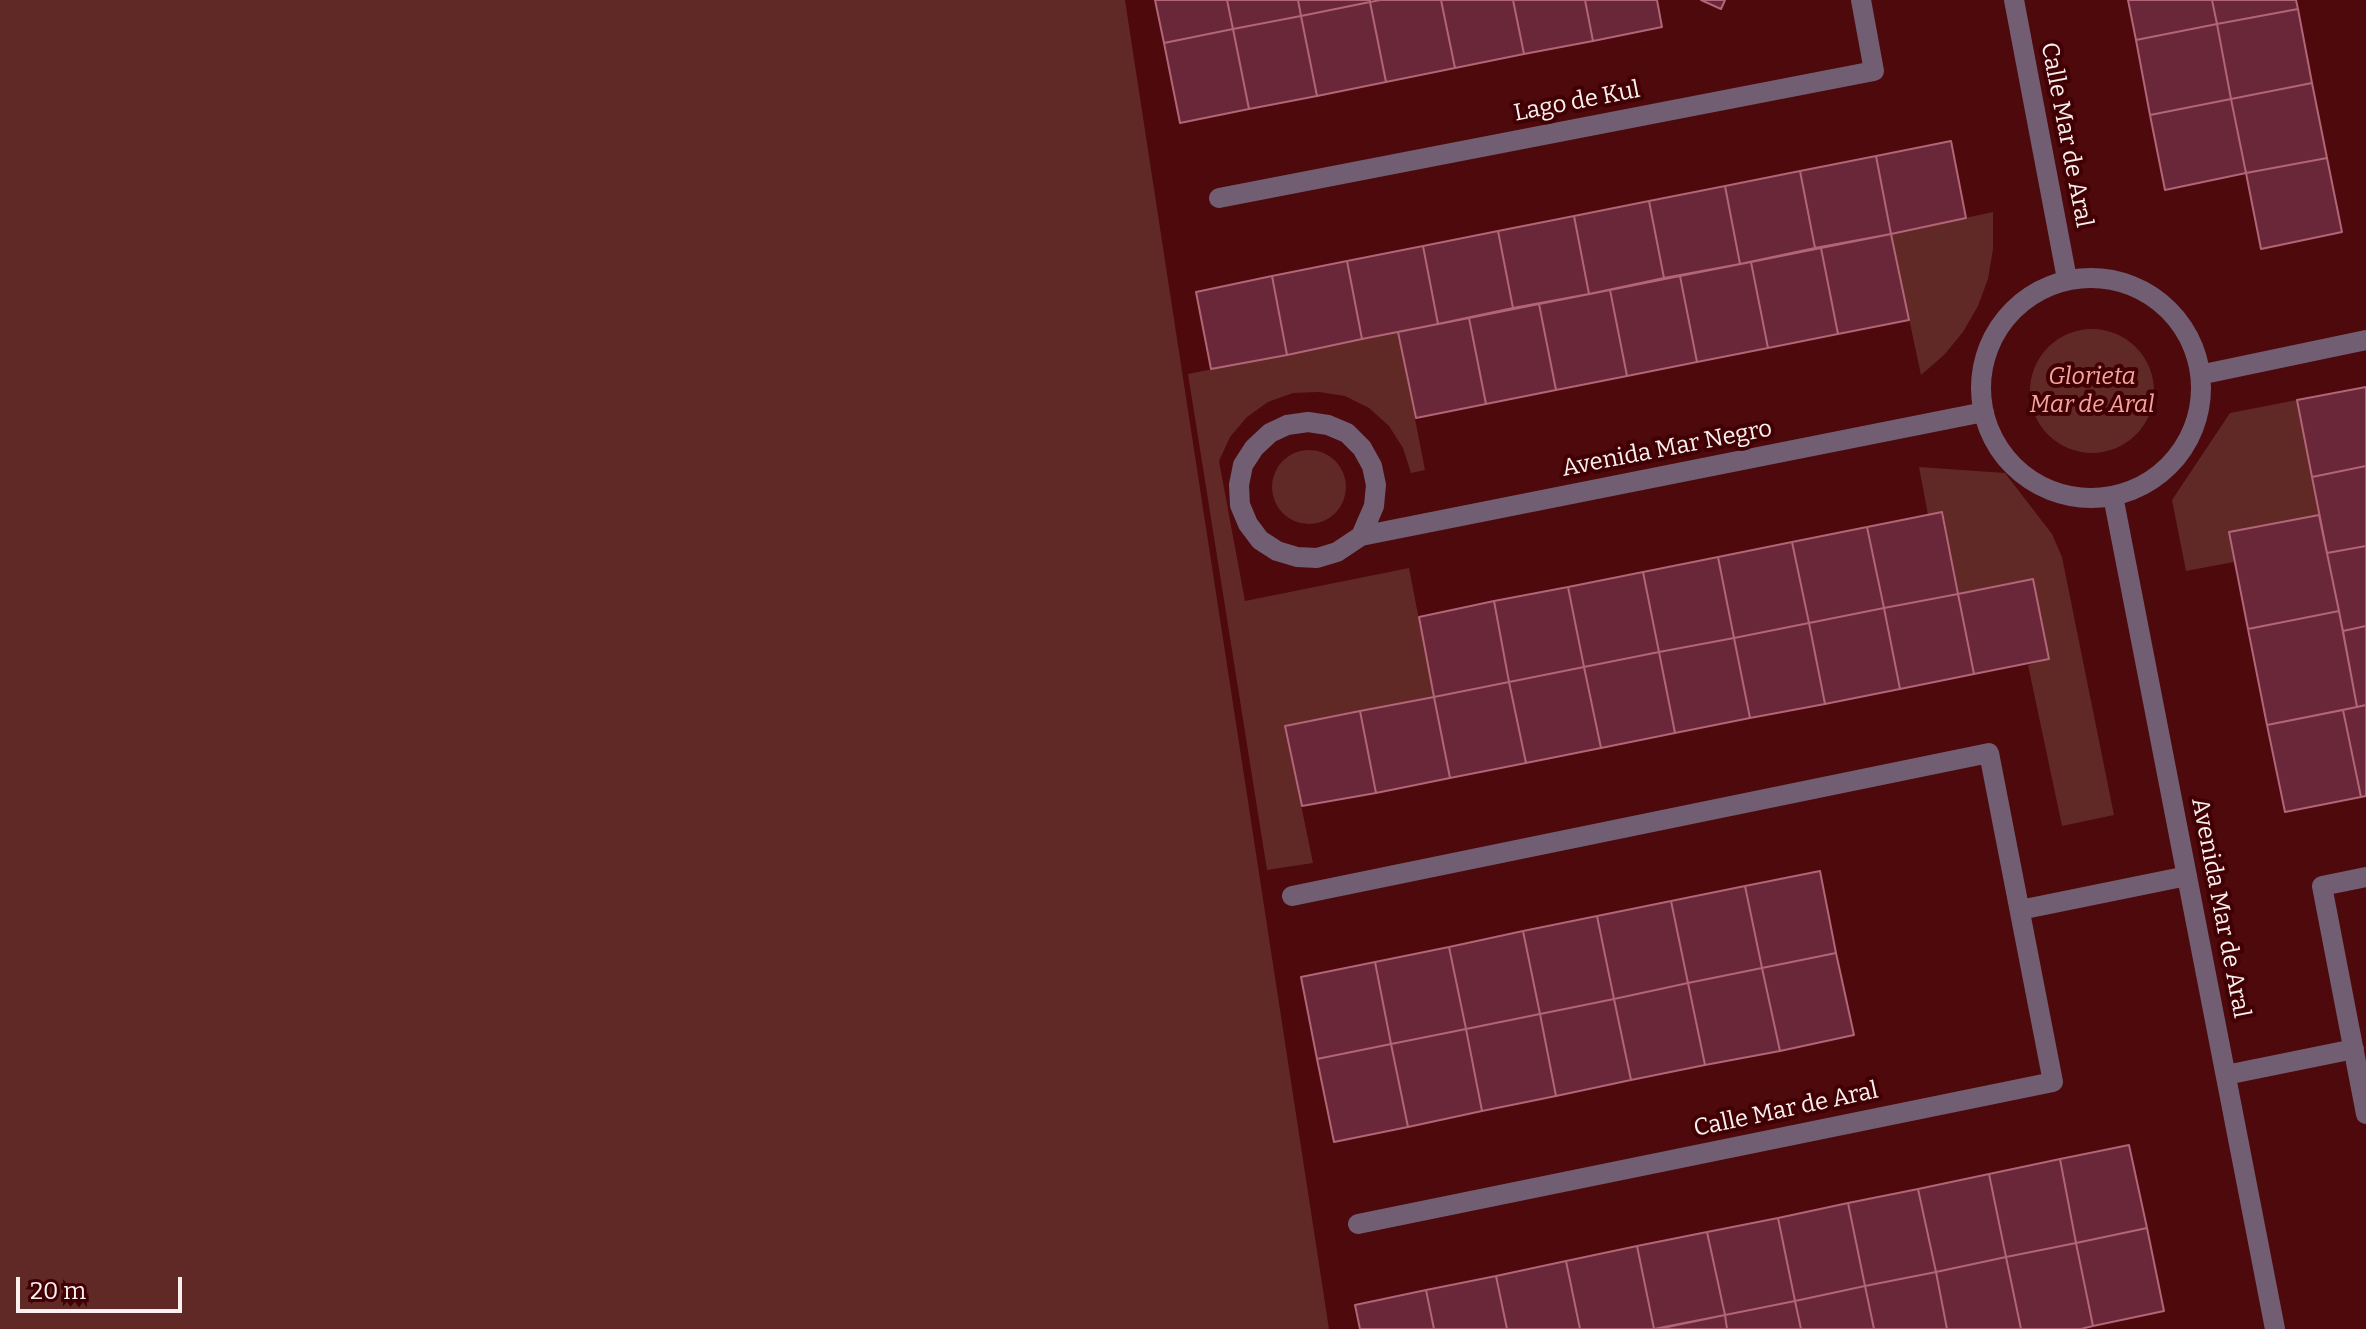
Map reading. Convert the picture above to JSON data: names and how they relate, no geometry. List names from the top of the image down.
{
  "streets": {
    "street": [
      "Lago de Kul",
      "Calle Mar de Aral",
      "Avenida Mar Negro",
      "Avenida Mar de Aral"
    ]
  },
  "crossings": [
    ["Calle Mar de Aral", "Avenida Mar Negro"],
    ["Calle Mar de Aral", "Avenida Mar de Aral"],
    ["Avenida Mar Negro", "Avenida Mar de Aral"]
  ],
  "parks": ["Glorieta Mar de Aral"],
  "scale_bar": "20 m"
}
